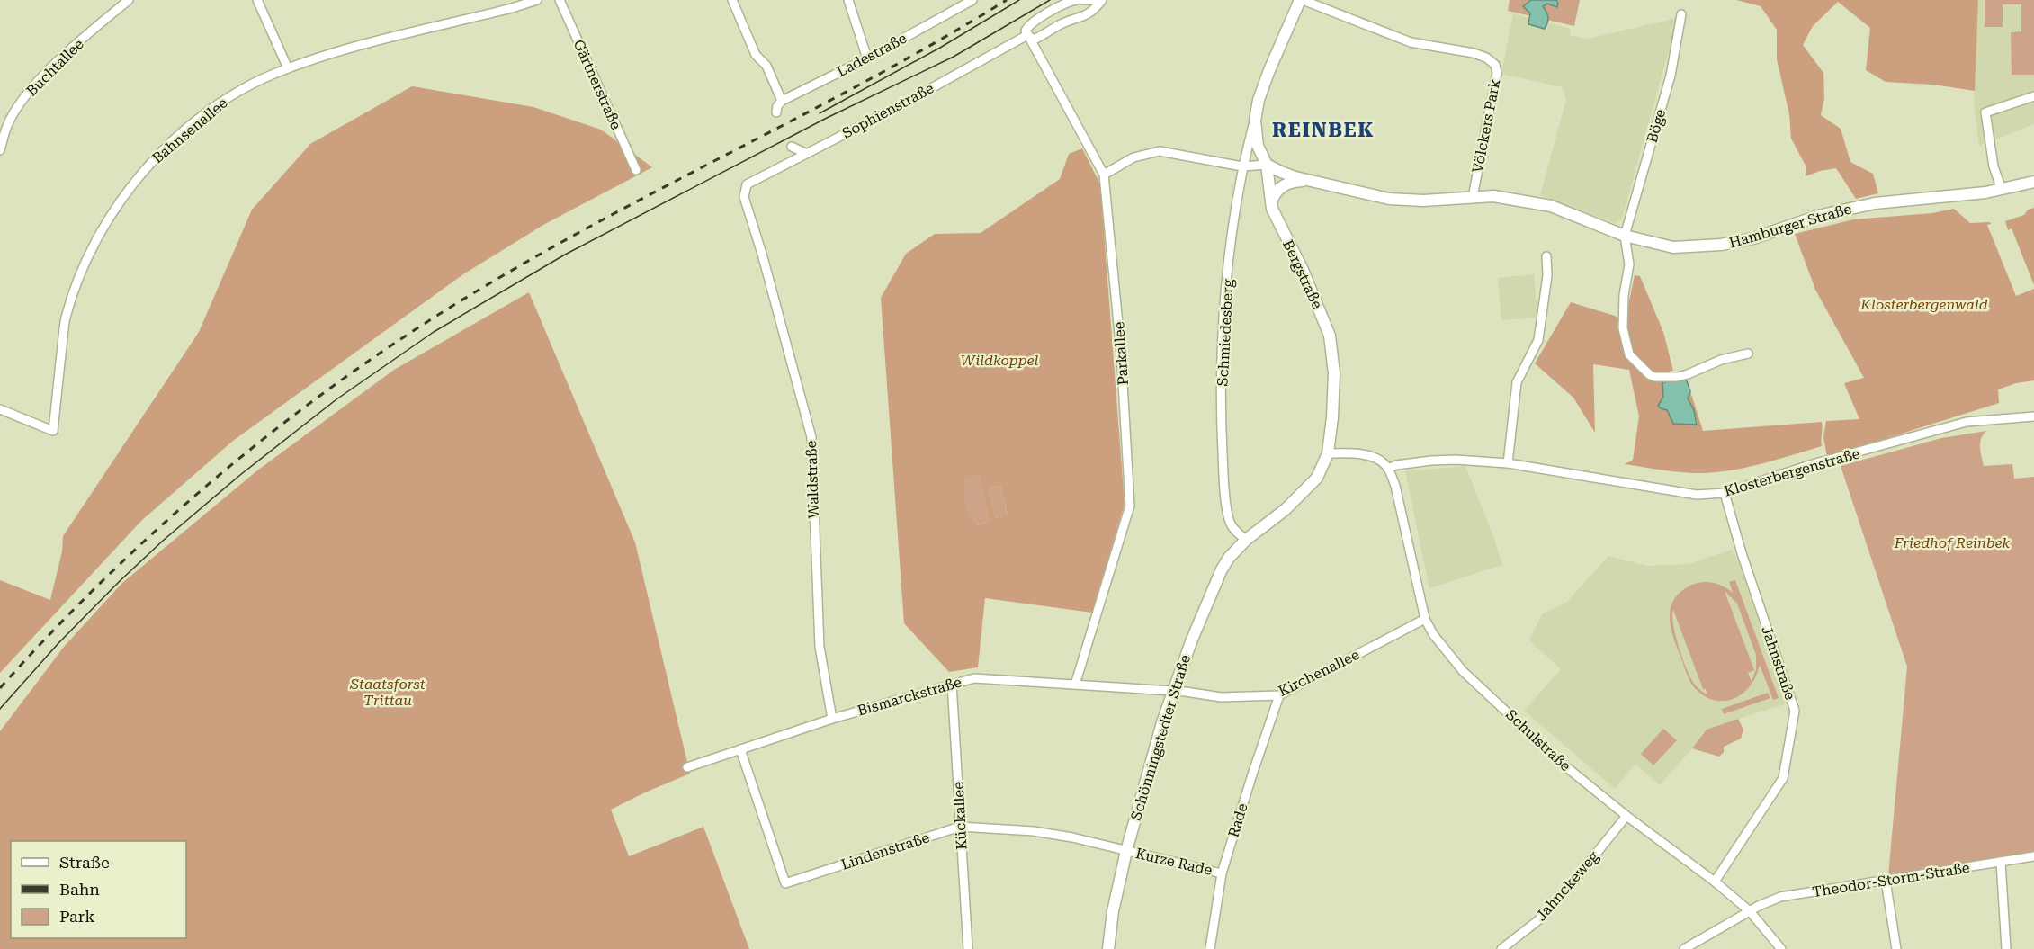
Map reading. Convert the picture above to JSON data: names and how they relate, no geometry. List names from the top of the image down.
{
  "streets": {
    "main road": ["Hamburger Straße", "Bergstraße", "Schönningstedter Straße"],
    "street": [
      "Ladestraße",
      "Buchtallee",
      "Gärtnerstraße",
      "Sophienstraße",
      "Völckers Park",
      "Böge",
      "Bahnsenallee",
      "Schmiedesberg",
      "Parkallee",
      "Klosterbergenstraße",
      "Waldstraße",
      "Jahnstraße",
      "Kirchenallee",
      "Bismarckstraße",
      "Schulstraße",
      "Kückallee",
      "Rade",
      "Lindenstraße",
      "Kurze Rade",
      "Theodor-Storm-Straße",
      "Jahnckeweg"
    ]
  },
  "crossings": [
    ["Sophienstraße", "Parkallee"],
    ["Sophienstraße", "Waldstraße"],
    ["Völckers Park", "Hamburger Straße"],
    ["Völckers Park", "Bergstraße"],
    ["Böge", "Hamburger Straße"],
    ["Hamburger Straße", "Bergstraße"],
    ["Bergstraße", "Schmiedesberg"],
    ["Bergstraße", "Schönningstedter Straße"],
    ["Schmiedesberg", "Schönningstedter Straße"],
    ["Parkallee", "Bismarckstraße"],
    ["Klosterbergenstraße", "Jahnstraße"],
    ["Klosterbergenstraße", "Schulstraße"],
    ["Waldstraße", "Bismarckstraße"],
    ["Jahnstraße", "Schulstraße"],
    ["Kirchenallee", "Bismarckstraße"],
    ["Kirchenallee", "Schönningstedter Straße"],
    ["Kirchenallee", "Schulstraße"],
    ["Kirchenallee", "Rade"],
    ["Bismarckstraße", "Schönningstedter Straße"],
    ["Bismarckstraße", "Kückallee"],
    ["Bismarckstraße", "Lindenstraße"],
    ["Schönningstedter Straße", "Lindenstraße"],
    ["Schönningstedter Straße", "Kurze Rade"],
    ["Schulstraße", "Theodor-Storm-Straße"],
    ["Schulstraße", "Jahnckeweg"],
    ["Kückallee", "Lindenstraße"],
    ["Rade", "Kurze Rade"],
    ["Lindenstraße", "Kurze Rade"]
  ],
  "districts": ["REINBEK"],
  "parks": [
    "Klosterbergenwald",
    "Wildkoppel",
    "Friedhof Reinbek",
    "Staatsforst Trittau"
  ],
  "legend": ["Straße", "Bahn", "Park"]
}
